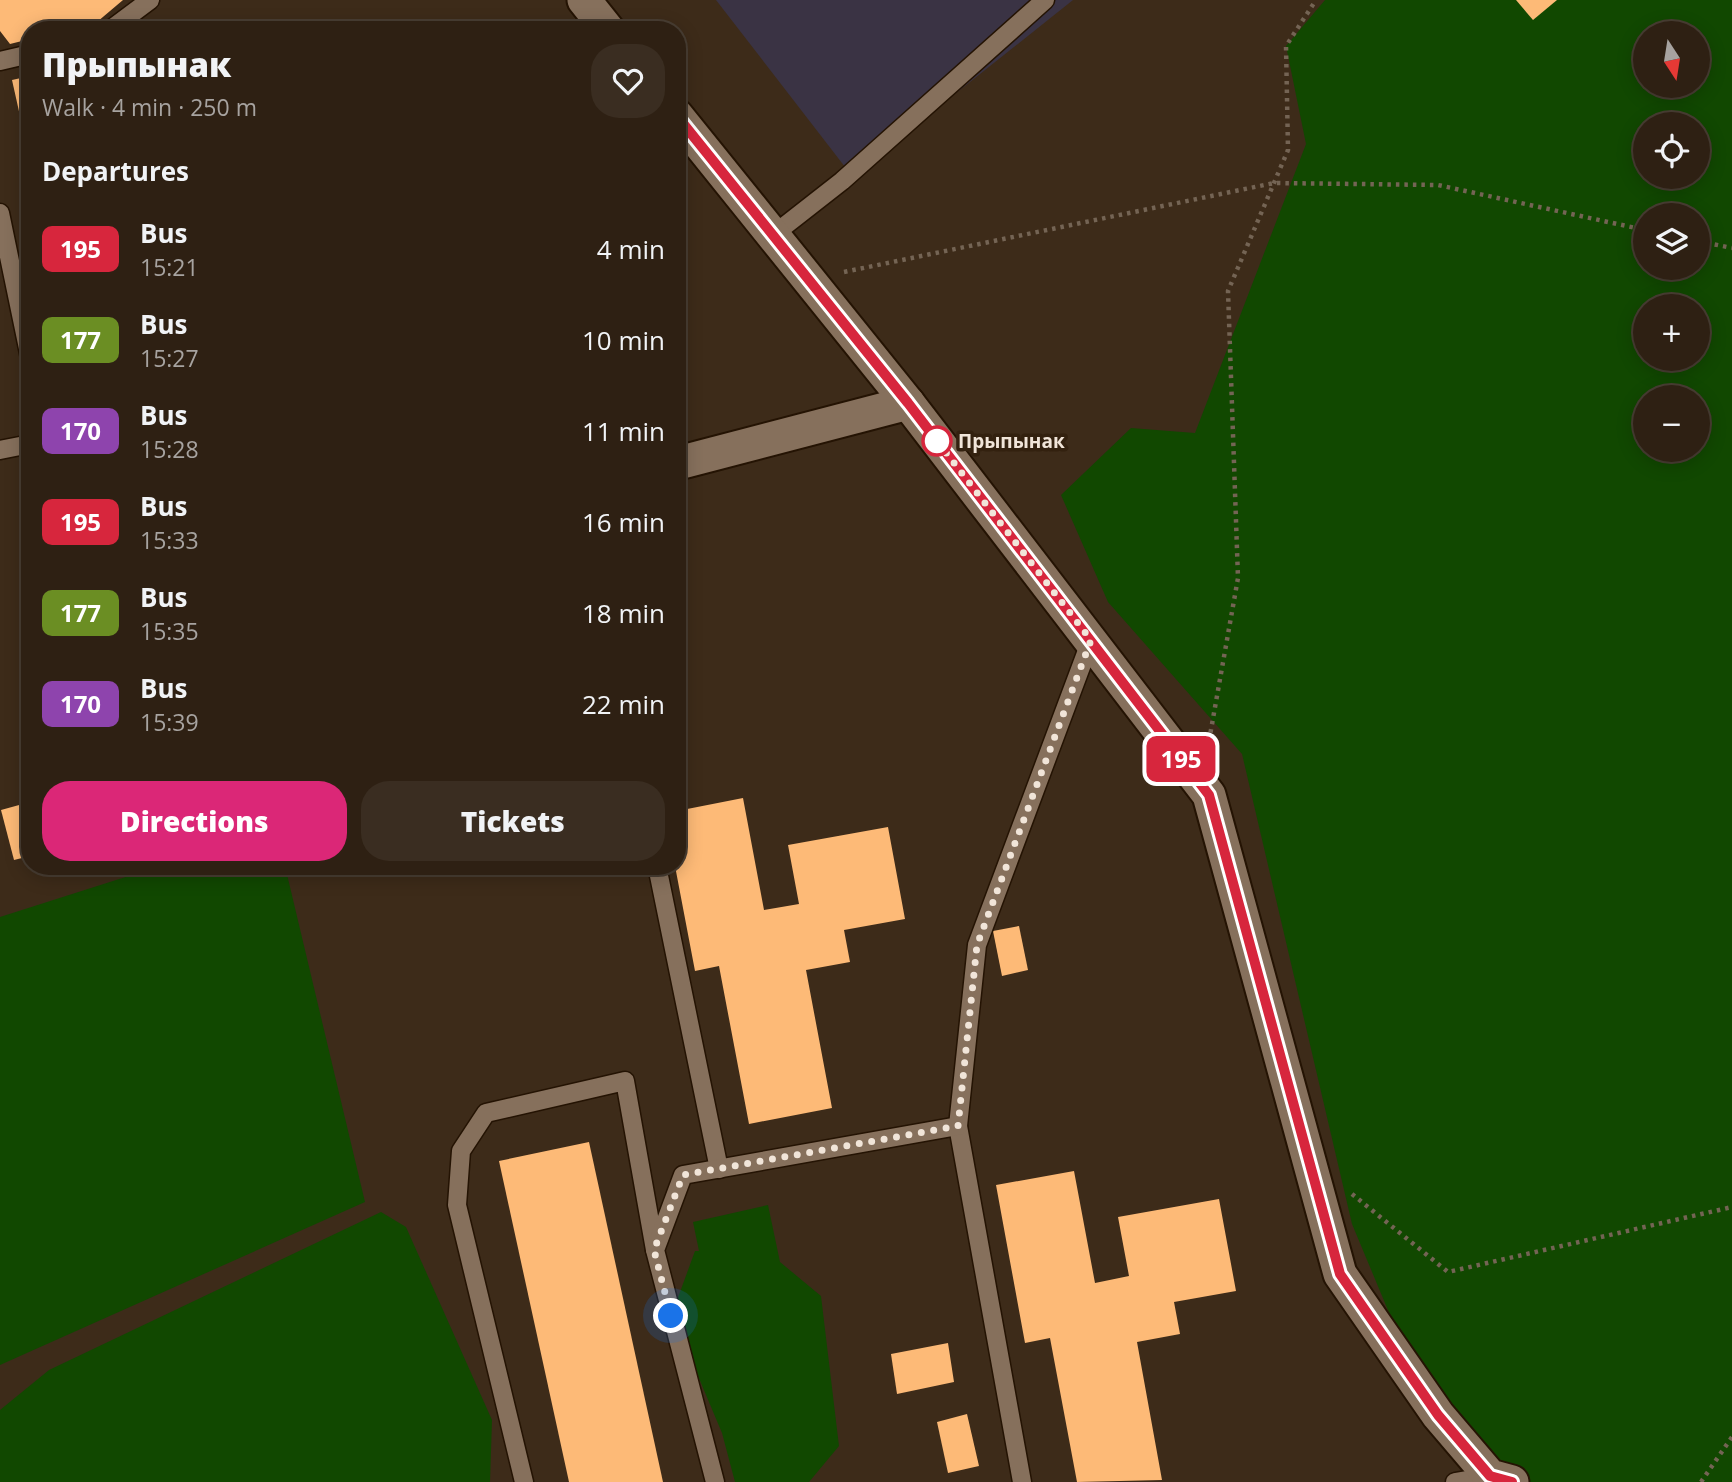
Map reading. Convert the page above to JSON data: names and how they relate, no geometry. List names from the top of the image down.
{
  "places": ["Прыпынак"],
  "lines": ["bus line 195"],
  "north": "bottom",
  "page": {
    "on_map": "195",
    "map_buttons": ["+", "−"],
    "heading": [
      ["Прыпынак", "Walk · 4 min · 250 m"],
      "Departures"
    ],
    "list": [
      {
        "mark": "195",
        "name": "Bus",
        "note": "15:21",
        "value": "4 min"
      },
      {
        "mark": "177",
        "name": "Bus",
        "note": "15:27",
        "value": "10 min"
      },
      {
        "mark": "170",
        "name": "Bus",
        "note": "15:28",
        "value": "11 min"
      },
      {
        "mark": "195",
        "name": "Bus",
        "note": "15:33",
        "value": "16 min"
      },
      {
        "mark": "177",
        "name": "Bus",
        "note": "15:35",
        "value": "18 min"
      },
      {
        "mark": "170",
        "name": "Bus",
        "note": "15:39",
        "value": "22 min"
      }
    ],
    "buttons": ["Directions", "Tickets"]
  }
}
